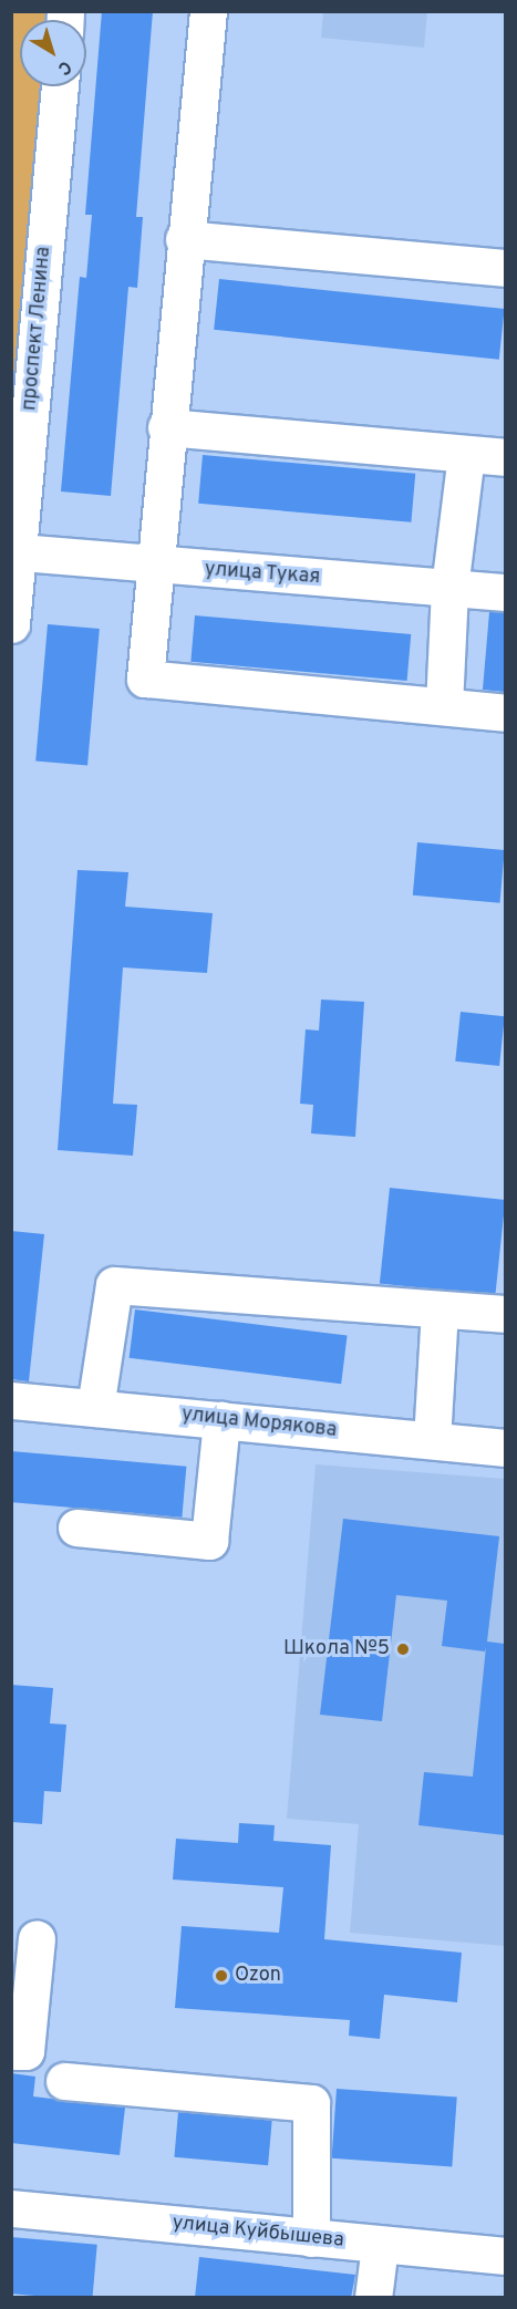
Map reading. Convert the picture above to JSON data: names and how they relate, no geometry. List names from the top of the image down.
{
  "streets": {
    "street": [
      "проспект Ленина",
      "улица Тукая",
      "улица Морякова",
      "улица Куйбышева"
    ]
  },
  "crossings": [
    ["проспект Ленина", "улица Тукая"]
  ],
  "places": ["Школа №5", "Ozon"],
  "north": "bottom right"
}
